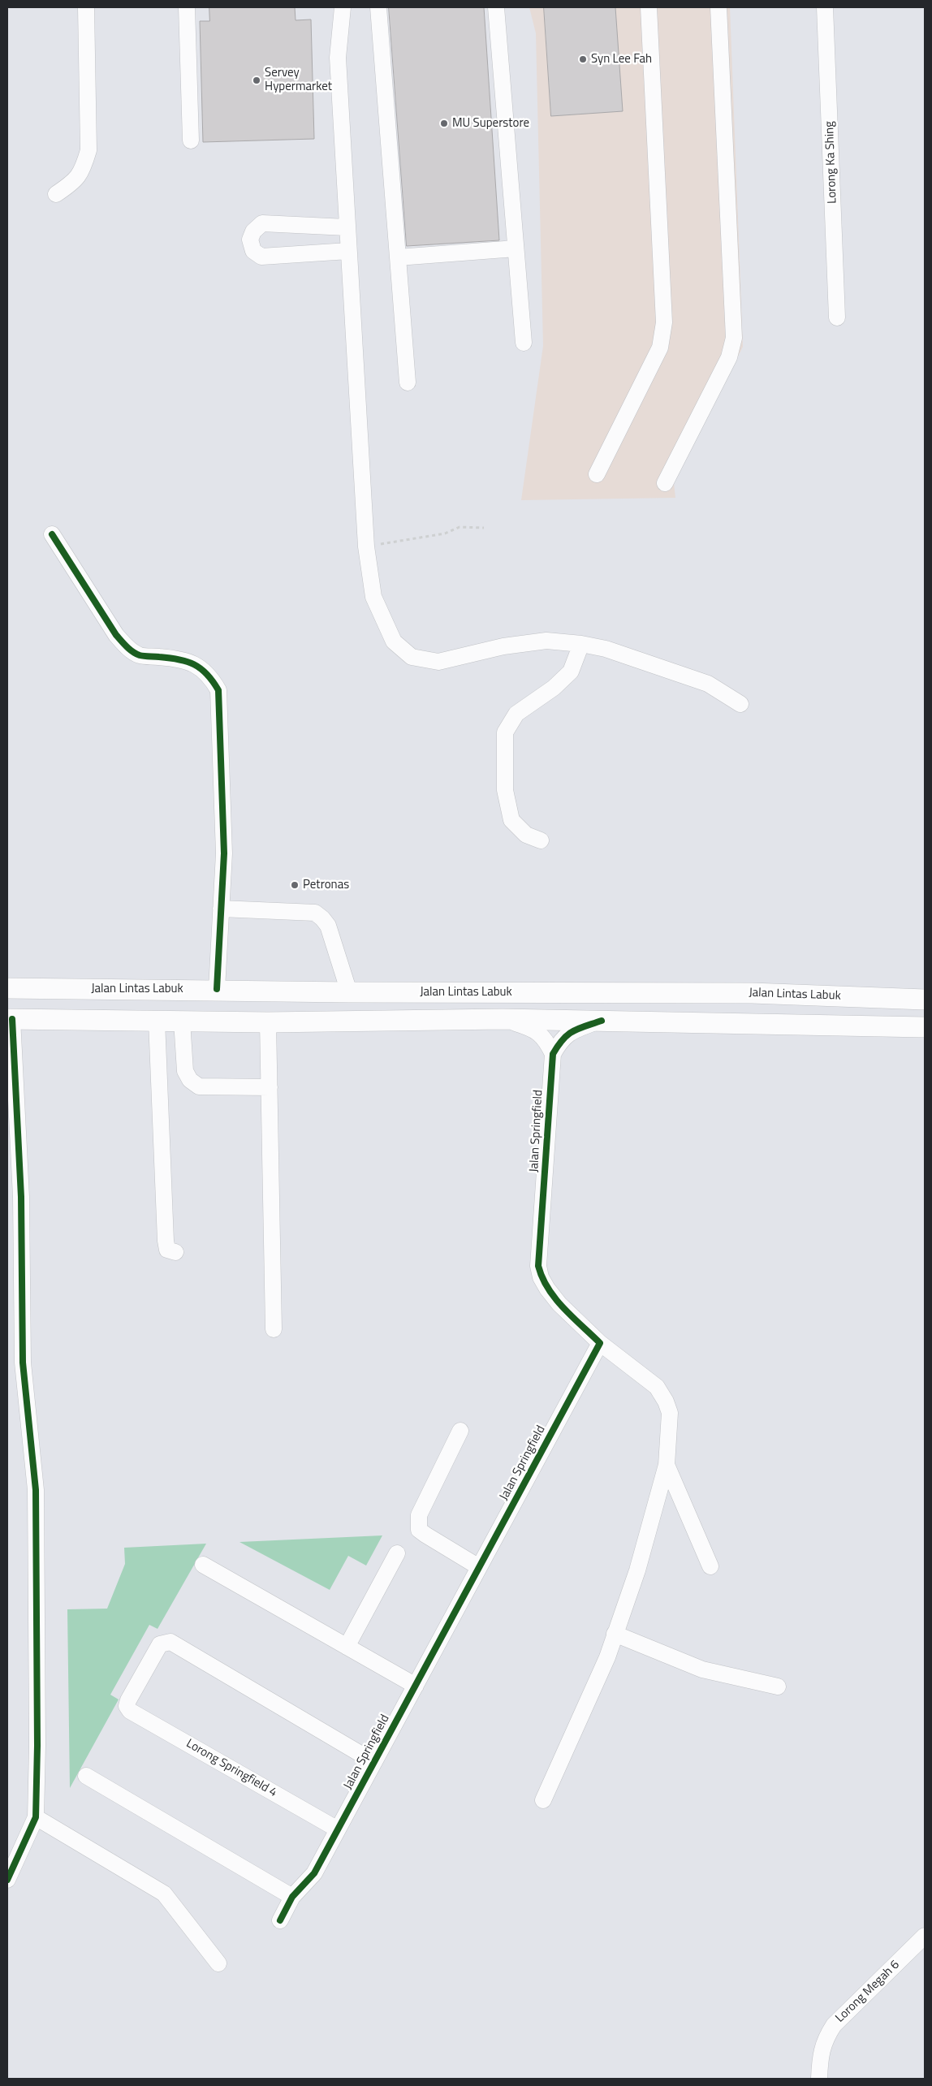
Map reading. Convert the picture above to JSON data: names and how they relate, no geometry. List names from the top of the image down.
{
  "streets": {
    "main road": ["Jalan Lintas Labuk"],
    "street": [
      "Lorong Ka Shing",
      "Jalan Springfield",
      "Lorong Springfield 4",
      "Lorong Megah 6"
    ]
  },
  "crossings": [
    ["Jalan Springfield", "Lorong Springfield 4"]
  ],
  "places": [
    "Syn Lee Fah",
    "Servey Hypermarket",
    "MU Superstore",
    "Petronas"
  ]
}
